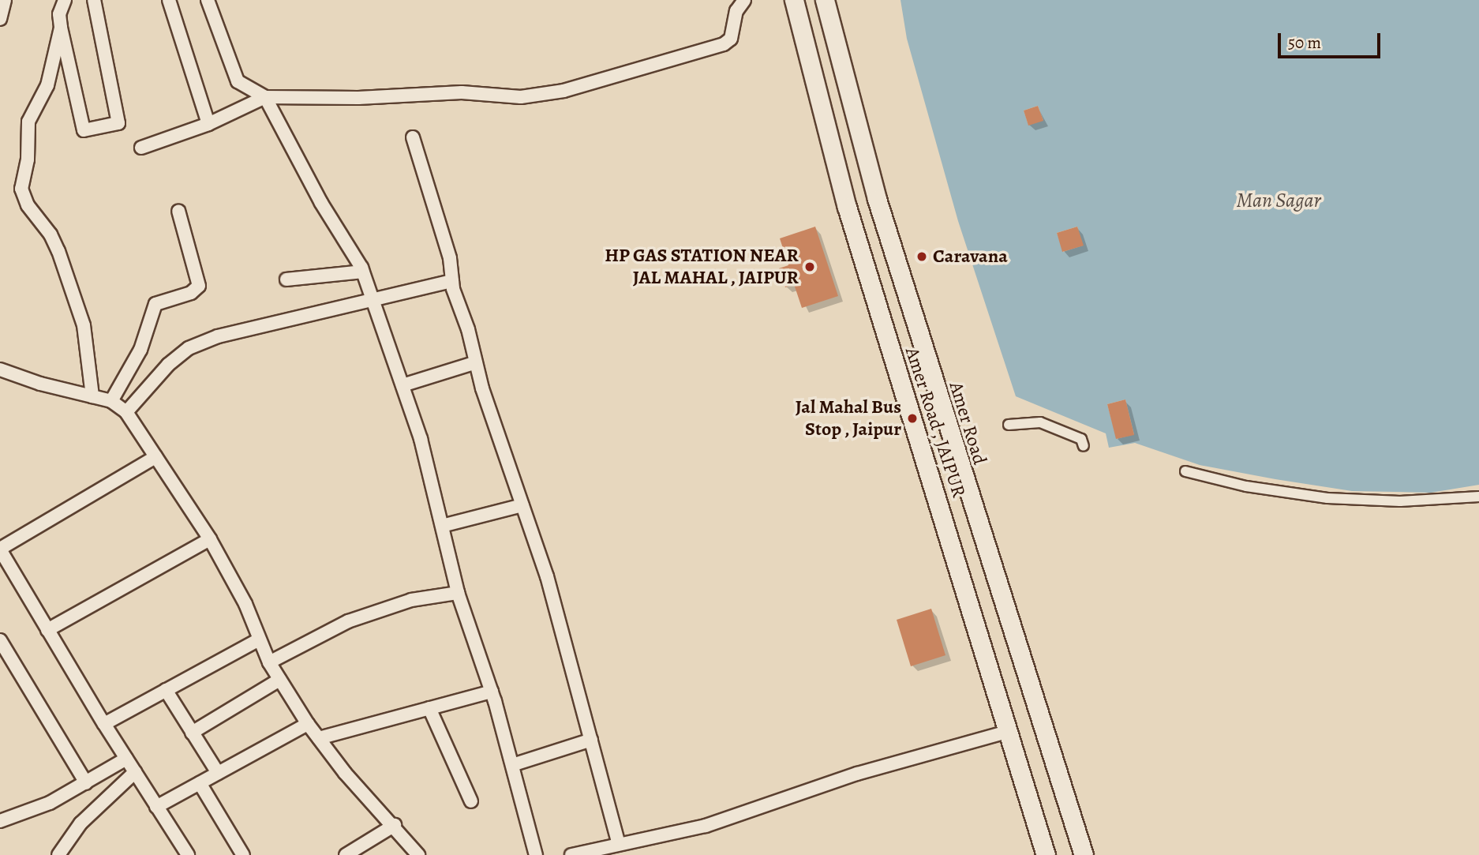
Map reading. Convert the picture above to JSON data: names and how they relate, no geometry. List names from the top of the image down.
{
  "streets": {
    "main road": ["Amer Road , JAIPUR", "Amer Road"]
  },
  "water": ["Man Sagar"],
  "places": ["Caravana", "HP GAS STATION NEAR JAL MAHAL , JAIPUR", "Jal Mahal Bus Stop , Jaipur"],
  "scale_bar": "50 m"
}
